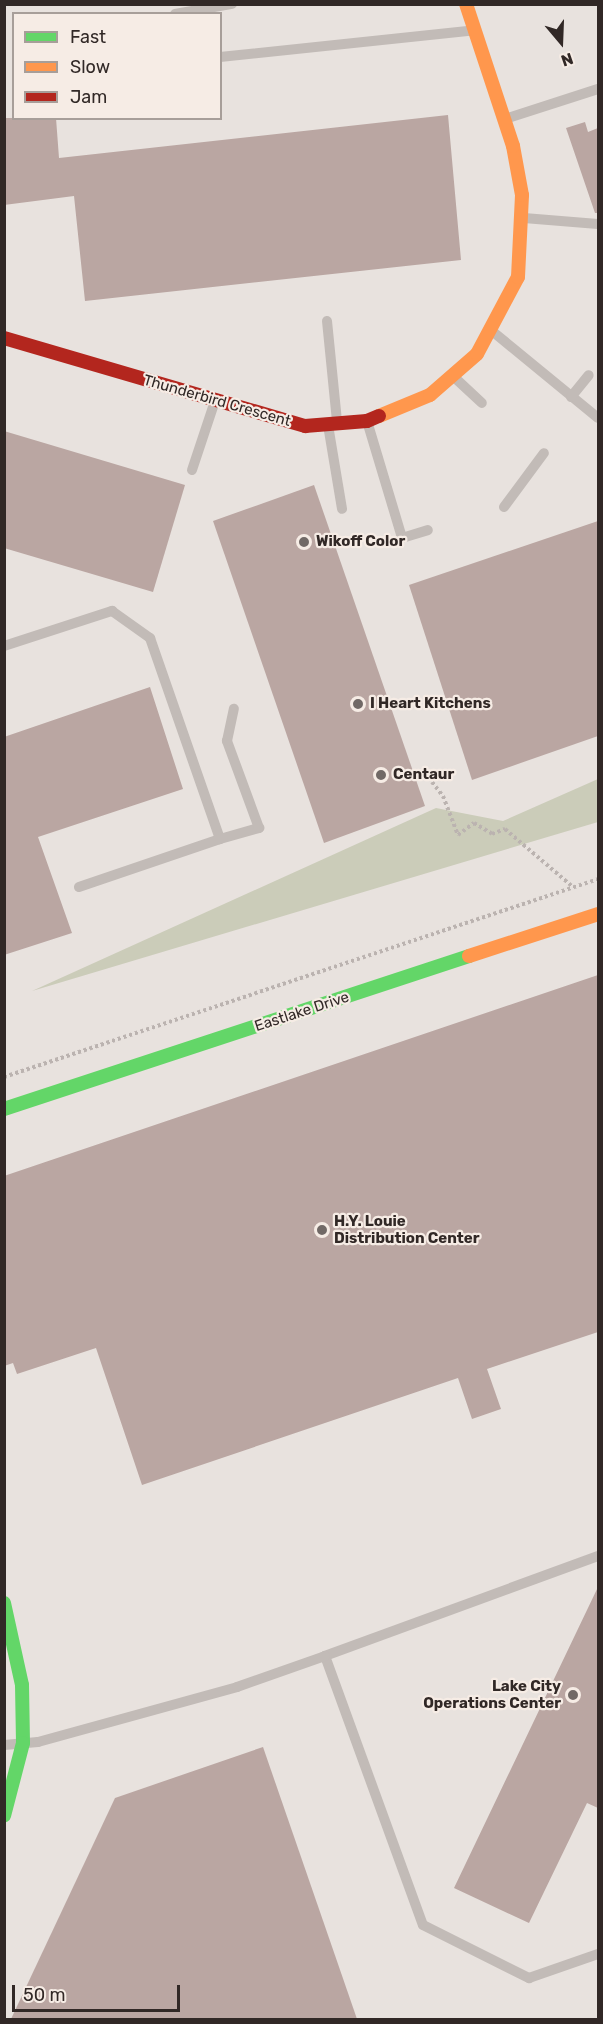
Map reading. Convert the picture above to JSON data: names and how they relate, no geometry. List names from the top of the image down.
{
  "streets": {
    "street": ["Thunderbird Crescent", "Eastlake Drive"]
  },
  "places": [
    "Wikoff Color",
    "I Heart Kitchens",
    "Centaur",
    "H.Y. Louie Distribution Center",
    "Lake City Operations Center"
  ],
  "legend": ["Fast", "Slow", "Jam"],
  "scale_bar": "50 m",
  "north": "bottom"
}
